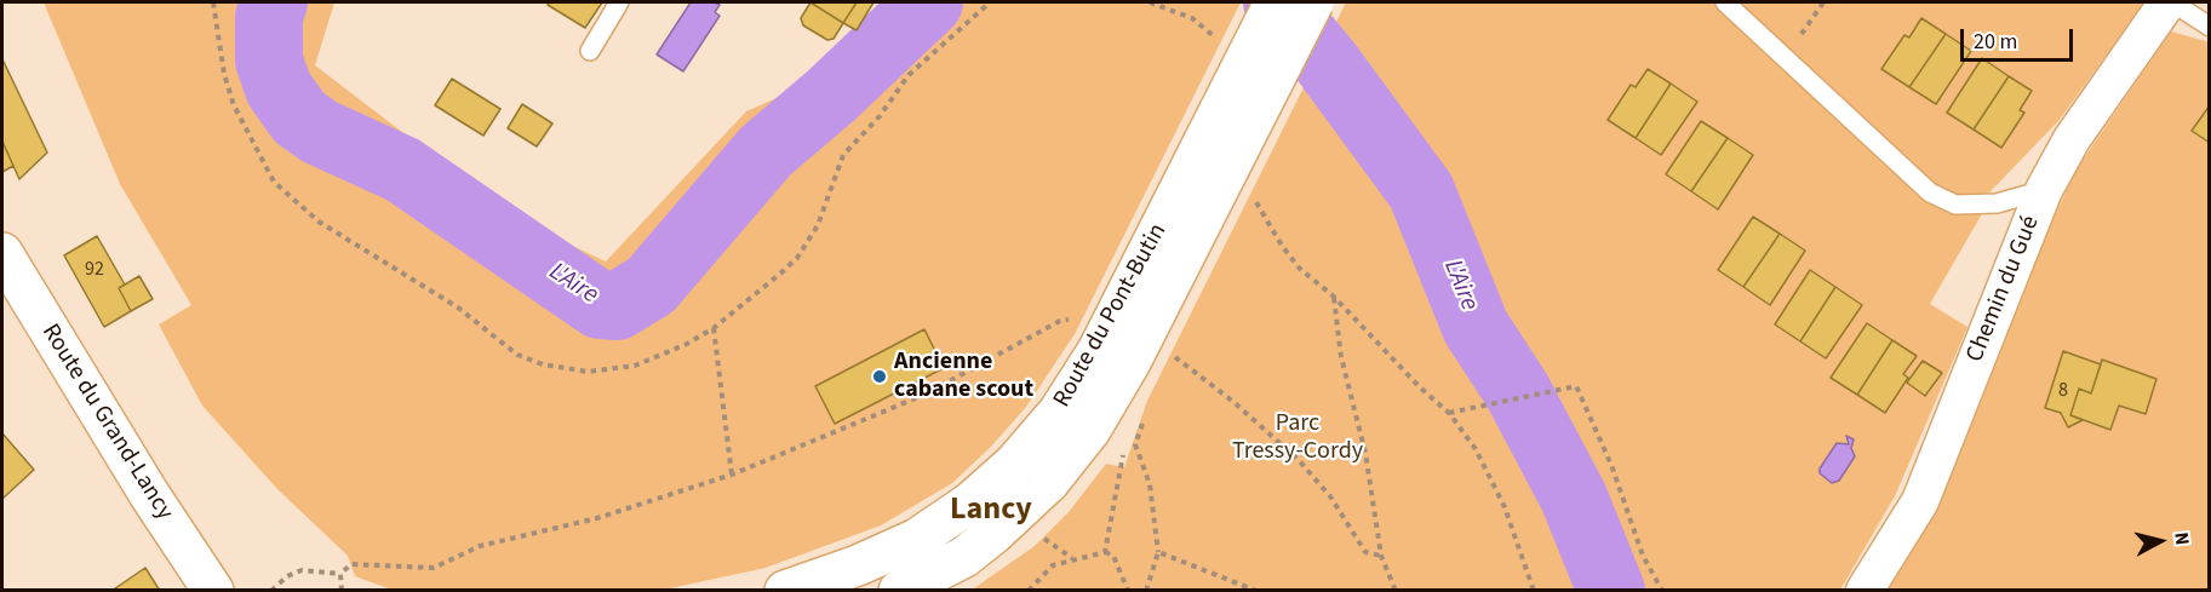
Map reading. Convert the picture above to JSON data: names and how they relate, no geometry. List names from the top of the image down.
{
  "streets": {
    "main road": ["Route du Pont-Butin", "Route du Grand-Lancy"],
    "street": ["Chemin du Gué"]
  },
  "districts": ["Lancy"],
  "water": ["L'Aire"],
  "parks": ["Parc Tressy-Cordy"],
  "places": ["Ancienne cabane scout"],
  "house_numbers": ["92", "8"],
  "scale_bar": "20 m",
  "north": "right"
}
